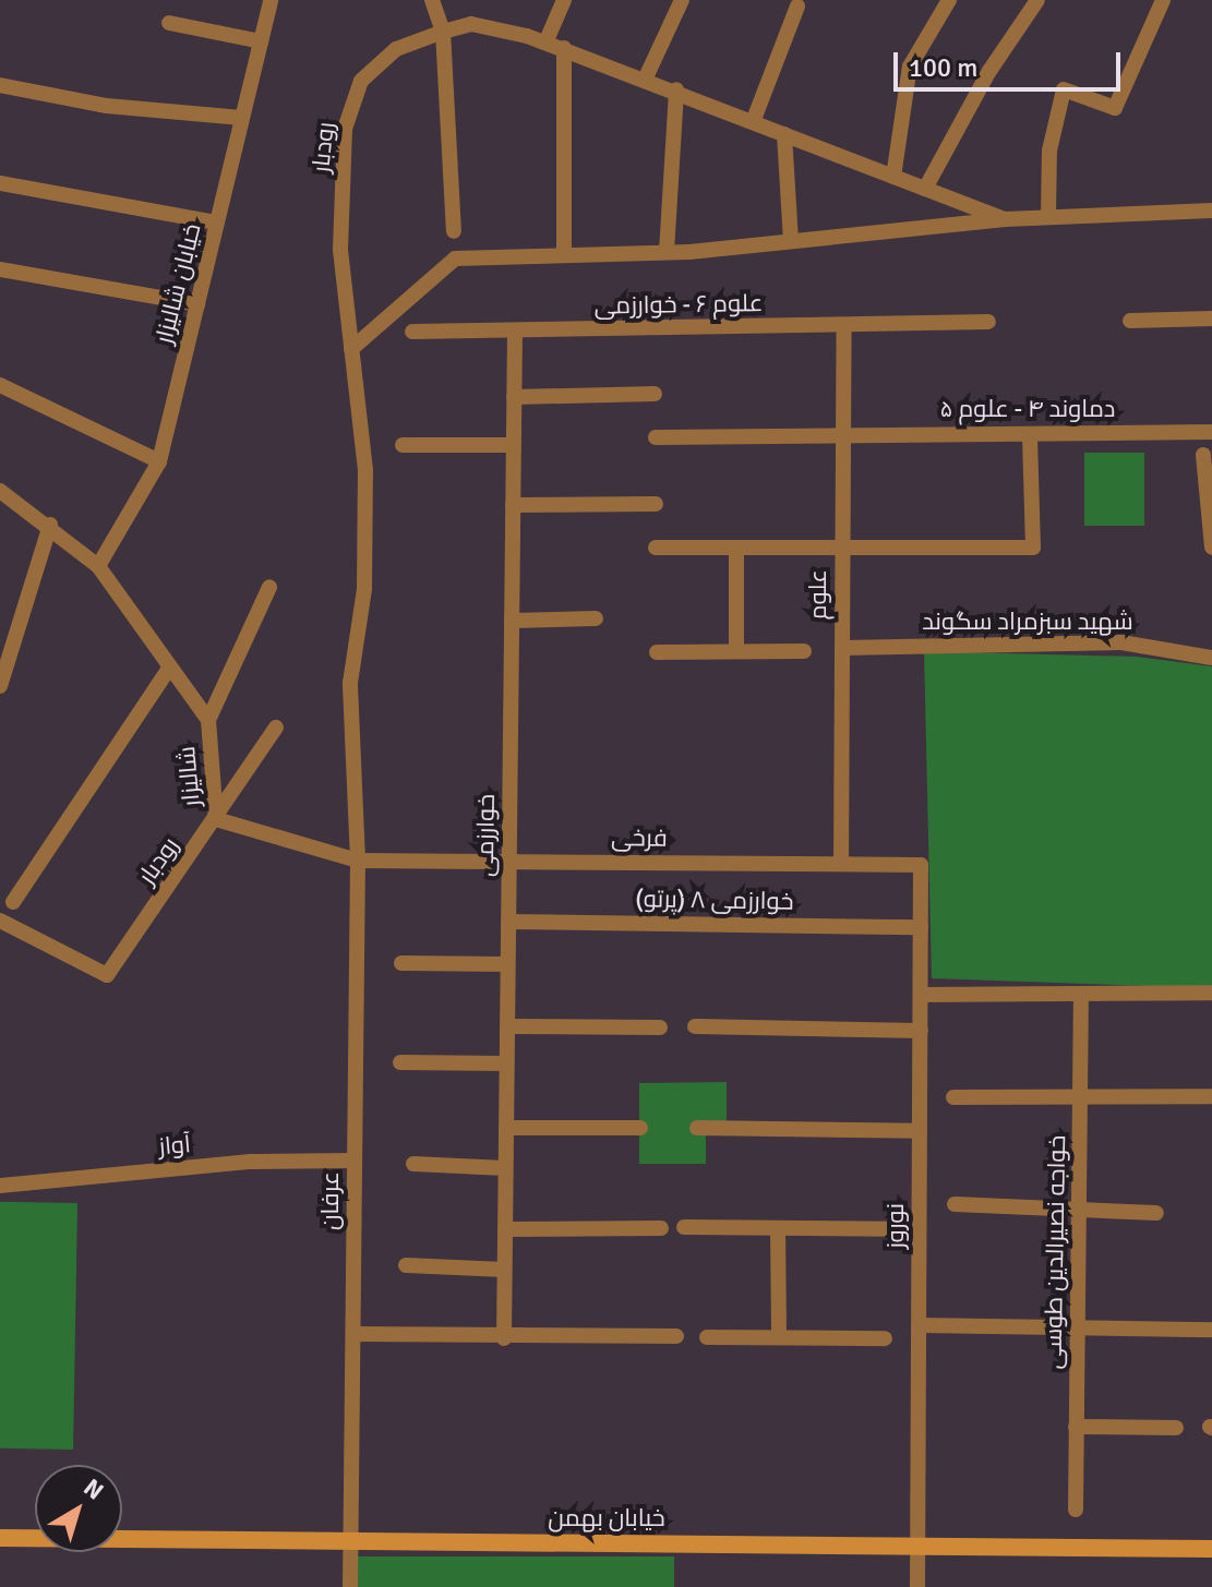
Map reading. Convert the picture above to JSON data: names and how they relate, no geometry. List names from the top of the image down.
{
  "streets": {
    "street": [
      "رودبار",
      "خیابان شالیزار",
      "علوم ۶ - خوارزمی",
      "دماوند ۴ - علوم ۵",
      "علوم",
      "شهید سبزمراد سگوند",
      "شالیزار",
      "خوارزمی",
      "فرخی",
      "خوارزمی ۸ (پرتو)",
      "آواز",
      "عرفان",
      "نوروز",
      "خواجه نصیرالدین طوسی",
      "خیابان بهمن"
    ]
  },
  "crossings": [
    ["رودبار", "شالیزار"],
    ["رودبار", "فرخی"],
    ["رودبار", "عرفان"],
    ["خیابان شالیزار", "شالیزار"],
    ["علوم ۶ - خوارزمی", "علوم"],
    ["علوم ۶ - خوارزمی", "خوارزمی"],
    ["دماوند ۴ - علوم ۵", "علوم"],
    ["علوم", "شهید سبزمراد سگوند"],
    ["علوم", "فرخی"],
    ["شالیزار", "فرخی"],
    ["شالیزار", "عرفان"],
    ["خوارزمی", "فرخی"],
    ["خوارزمی", "خوارزمی ۸ (پرتو)"],
    ["فرخی", "عرفان"],
    ["فرخی", "نوروز"],
    ["خوارزمی ۸ (پرتو)", "نوروز"],
    ["آواز", "عرفان"],
    ["عرفان", "خیابان بهمن"],
    ["نوروز", "خیابان بهمن"]
  ],
  "scale_bar": "100 m",
  "north": "top right"
}
